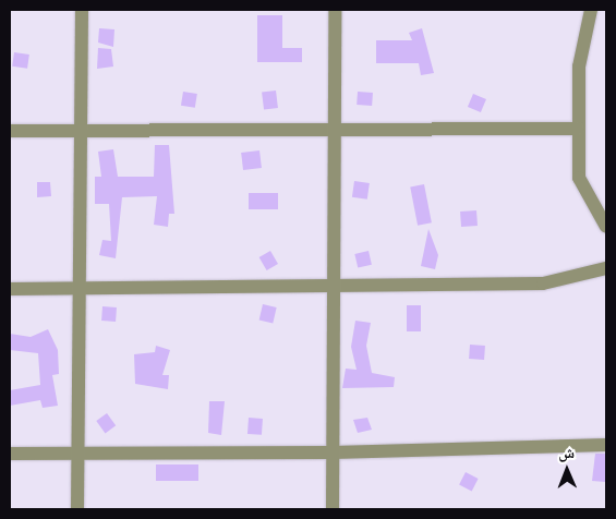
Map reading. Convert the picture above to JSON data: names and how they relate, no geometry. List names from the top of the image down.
{
  "north": "top"
}
